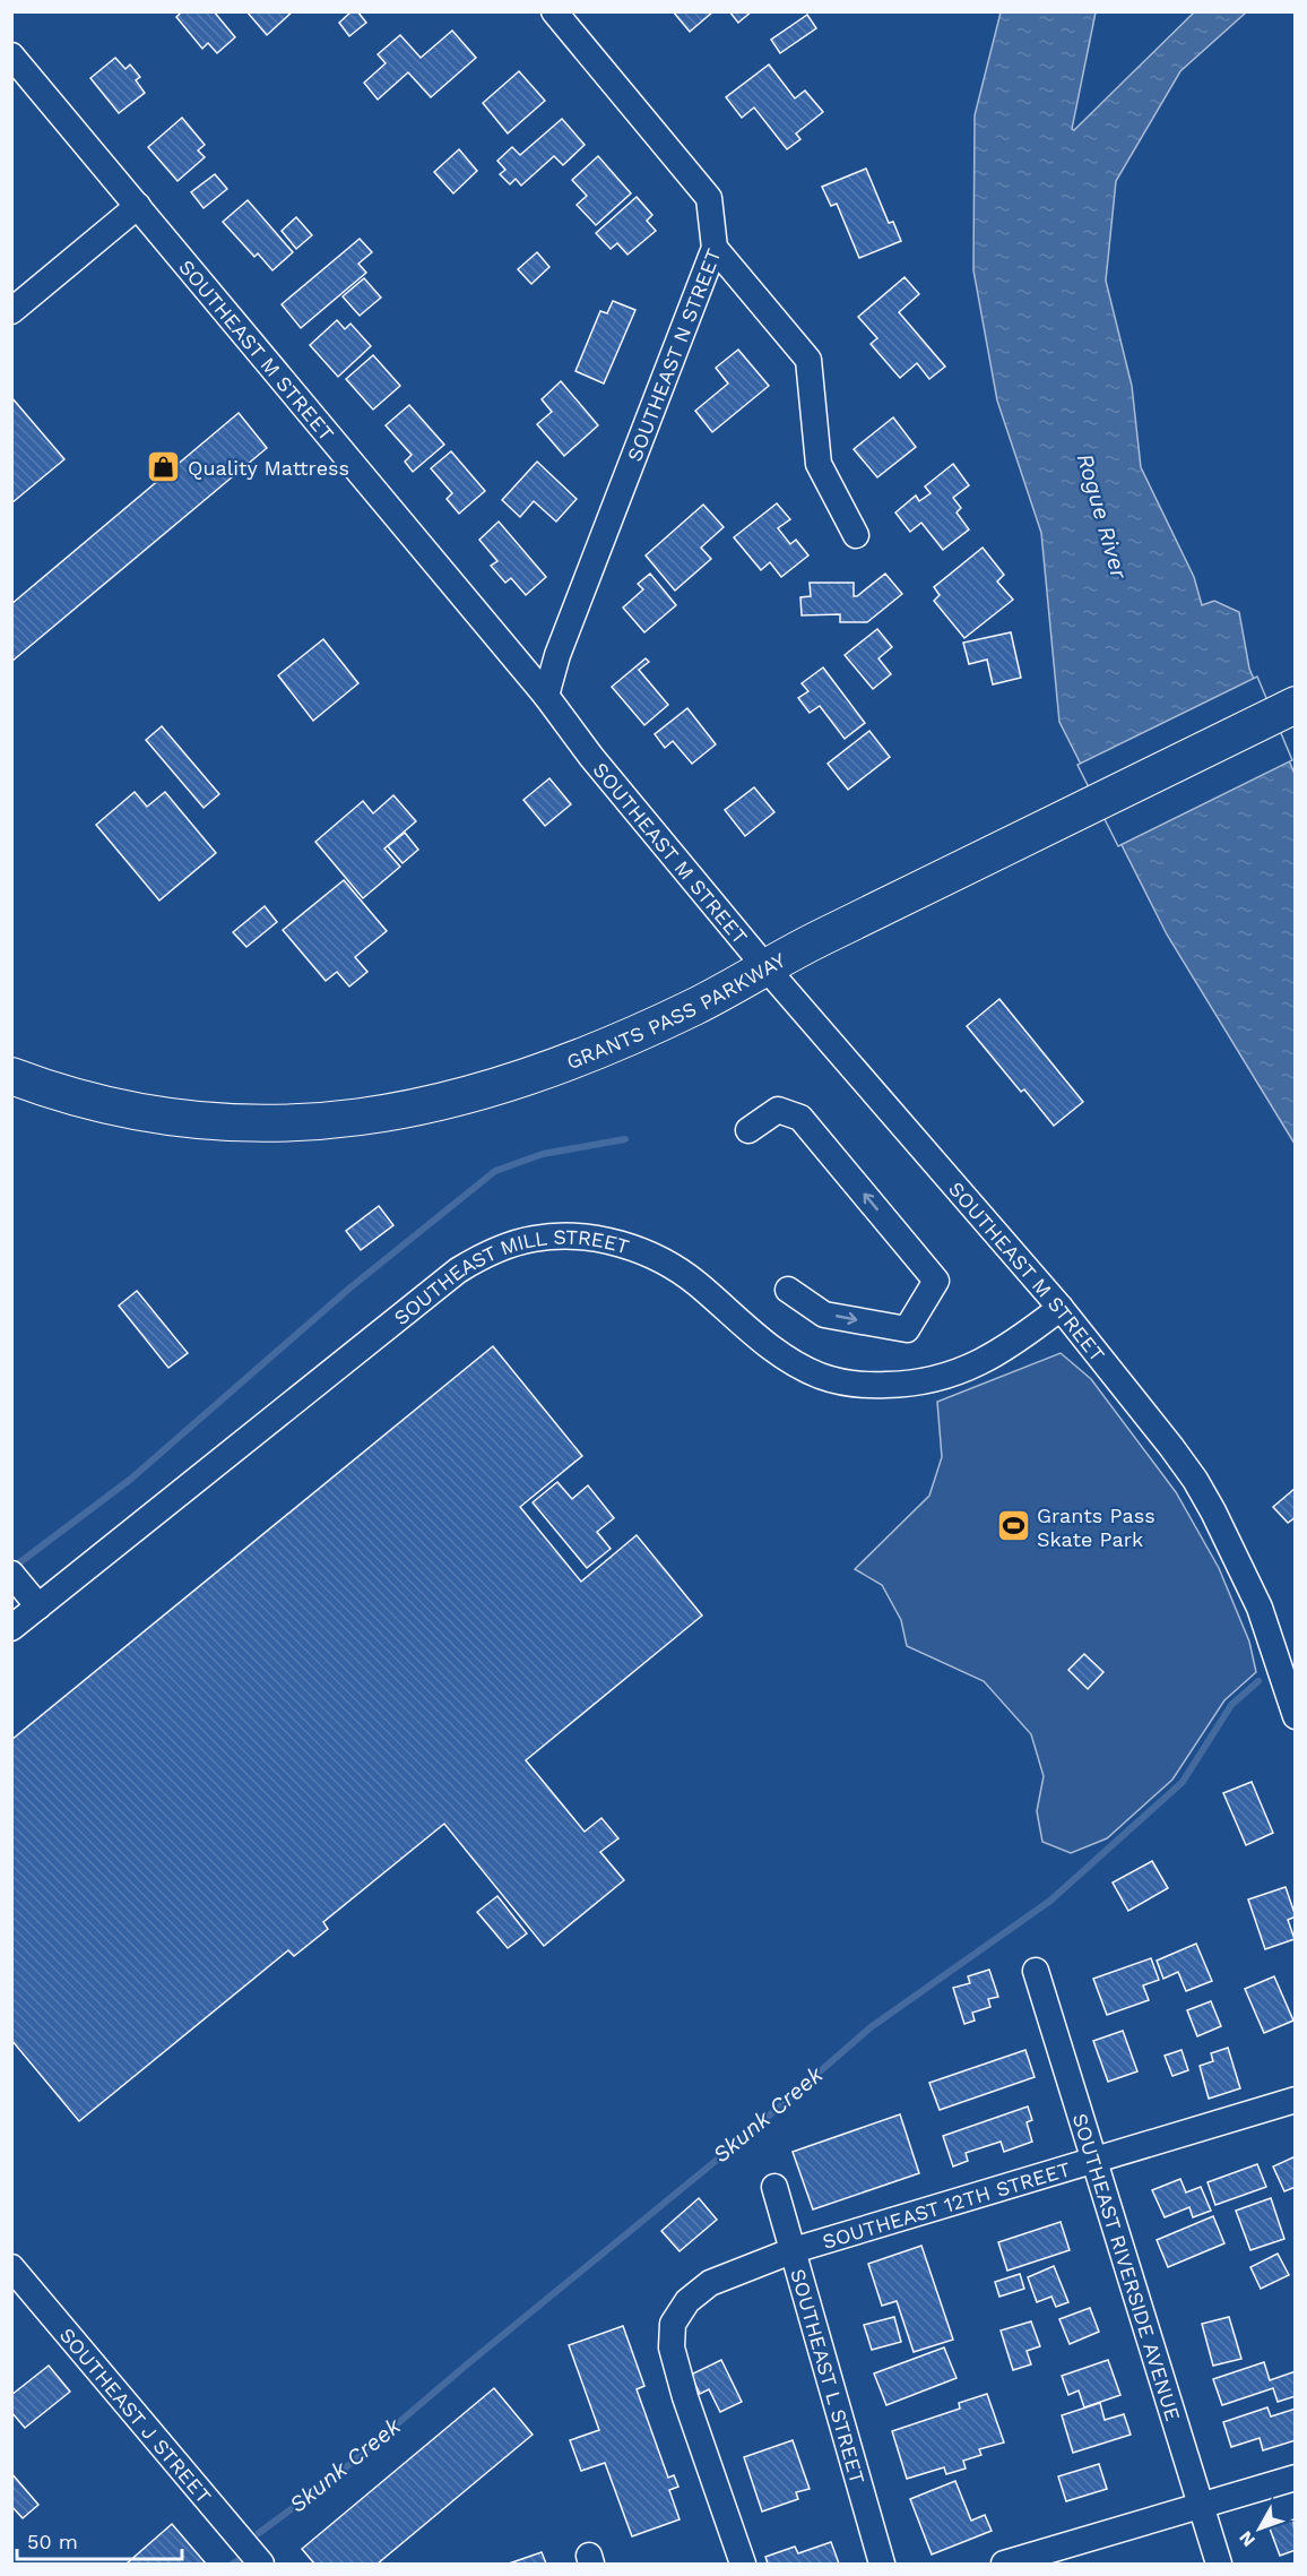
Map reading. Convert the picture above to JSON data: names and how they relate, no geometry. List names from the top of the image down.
{
  "streets": {
    "highway": ["GRANTS PASS PARKWAY"],
    "street": [
      "SOUTHEAST M STREET",
      "SOUTHEAST N STREET",
      "SOUTHEAST MILL STREET",
      "SOUTHEAST 12TH STREET",
      "SOUTHEAST RIVERSIDE AVENUE",
      "SOUTHEAST L STREET",
      "SOUTHEAST J STREET"
    ]
  },
  "crossings": [
    ["SOUTHEAST M STREET", "SOUTHEAST N STREET"],
    ["SOUTHEAST M STREET", "GRANTS PASS PARKWAY"],
    ["SOUTHEAST M STREET", "SOUTHEAST MILL STREET"],
    ["SOUTHEAST 12TH STREET", "SOUTHEAST RIVERSIDE AVENUE"],
    ["SOUTHEAST 12TH STREET", "SOUTHEAST L STREET"]
  ],
  "water": ["Rogue River", "Skunk Creek"],
  "places": {
    "shop": ["Quality Mattress"],
    "sports": ["Grants Pass Skate Park"]
  },
  "scale_bar": "50 m",
  "north": "bottom left"
}
